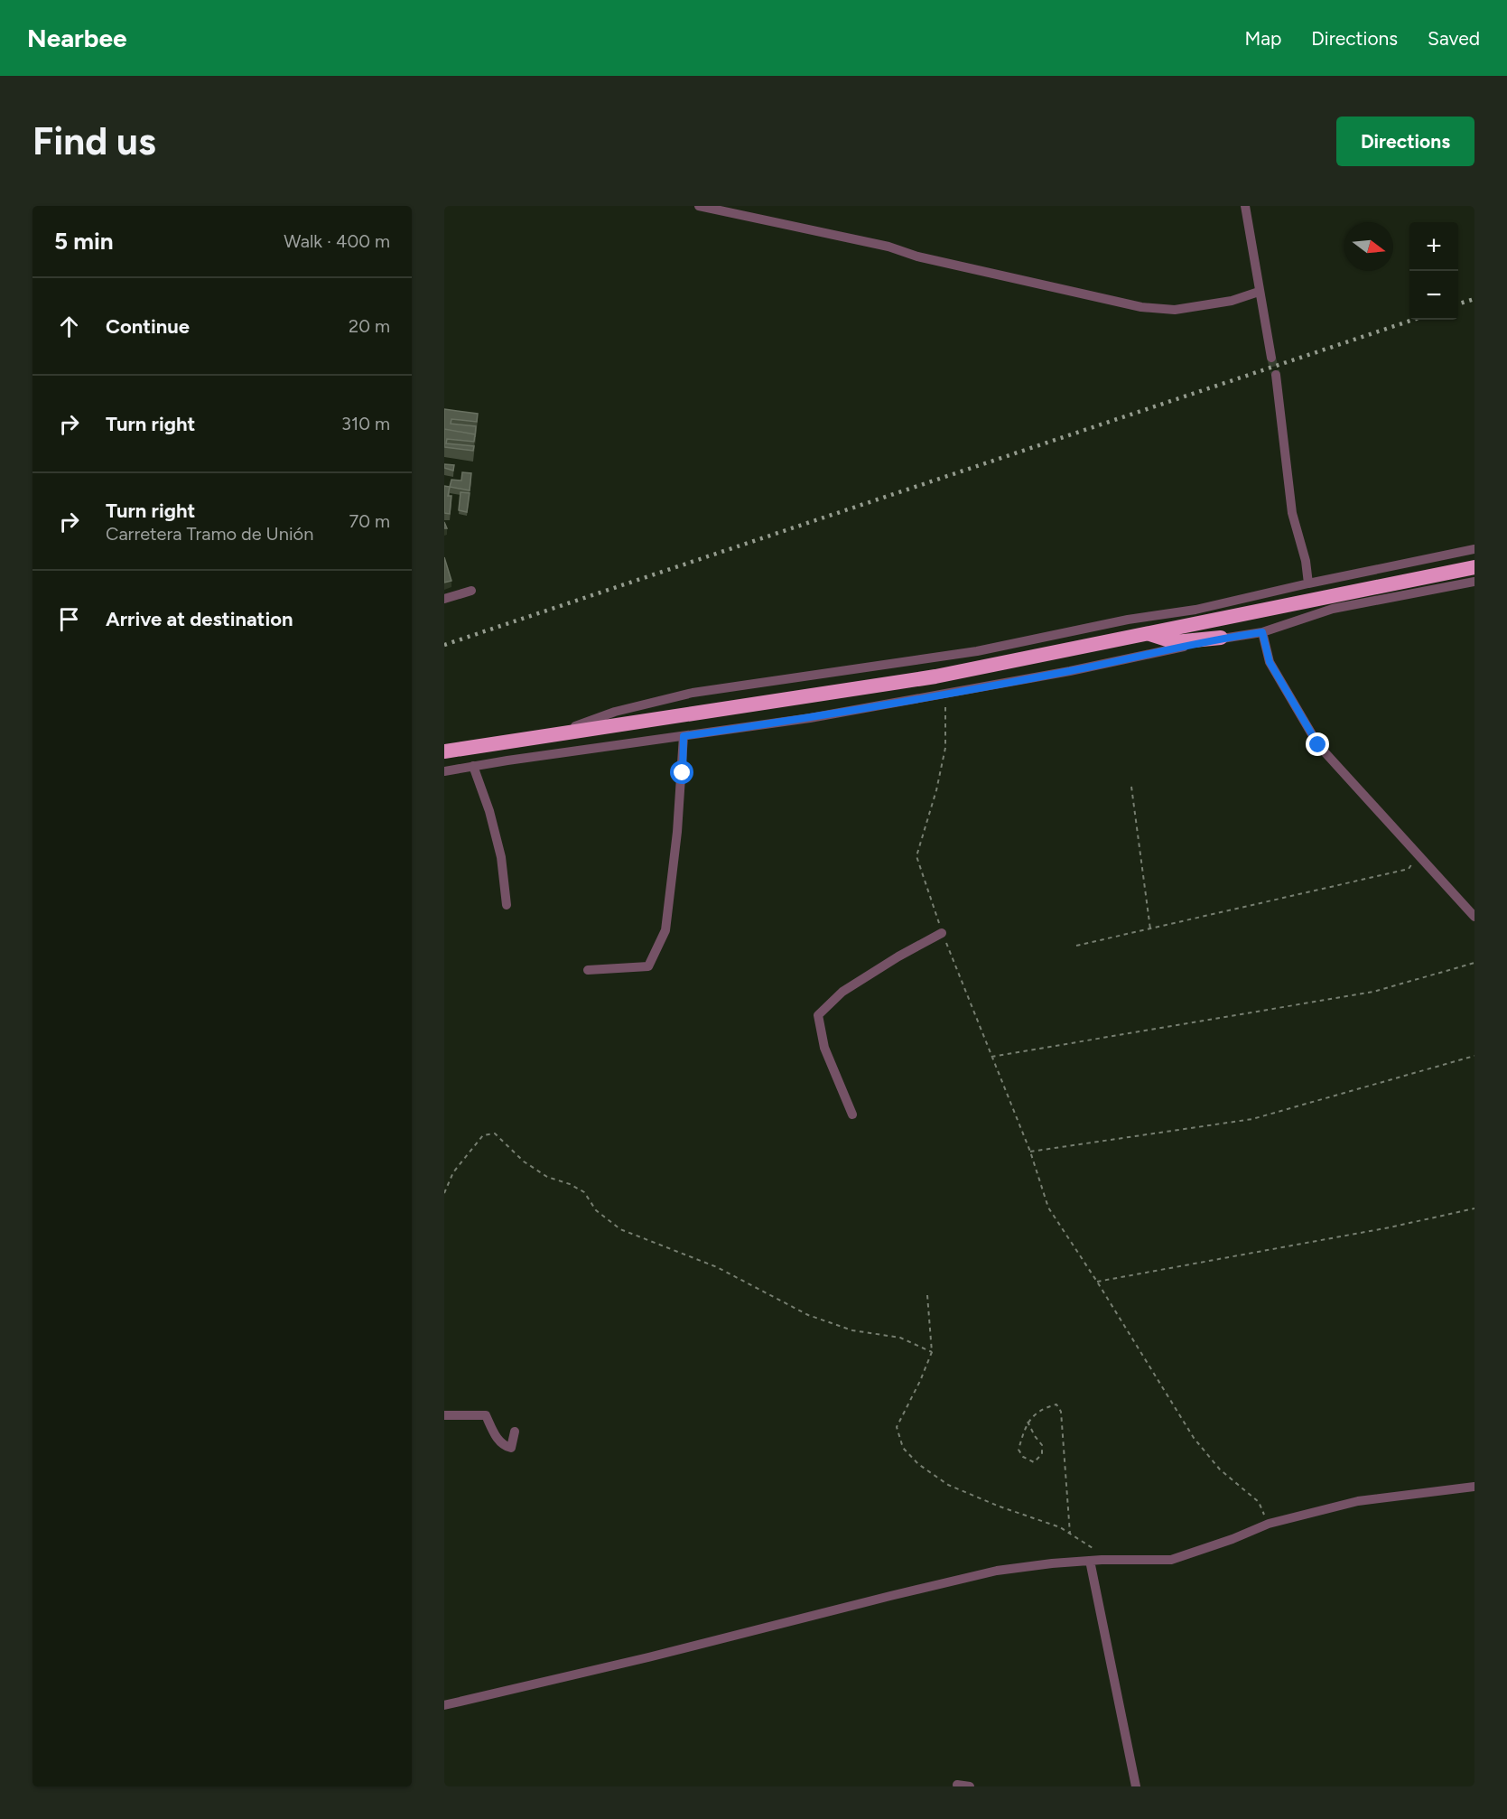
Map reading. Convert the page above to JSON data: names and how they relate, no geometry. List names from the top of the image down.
{
  "north": "right",
  "page": {
    "header": "Nearbee",
    "nav": ["Map", "Directions", "Saved"],
    "buttons": "Directions",
    "title": "Find us",
    "heading": ["5 min", "Walk · 400 m"],
    "map_buttons": ["+", "−"],
    "list": [
      ["Continue", "20 m"],
      ["Turn right", "310 m"],
      ["Turn right", "Carretera Tramo de Unión", "70 m"],
      "Arrive at destination"
    ]
  }
}
